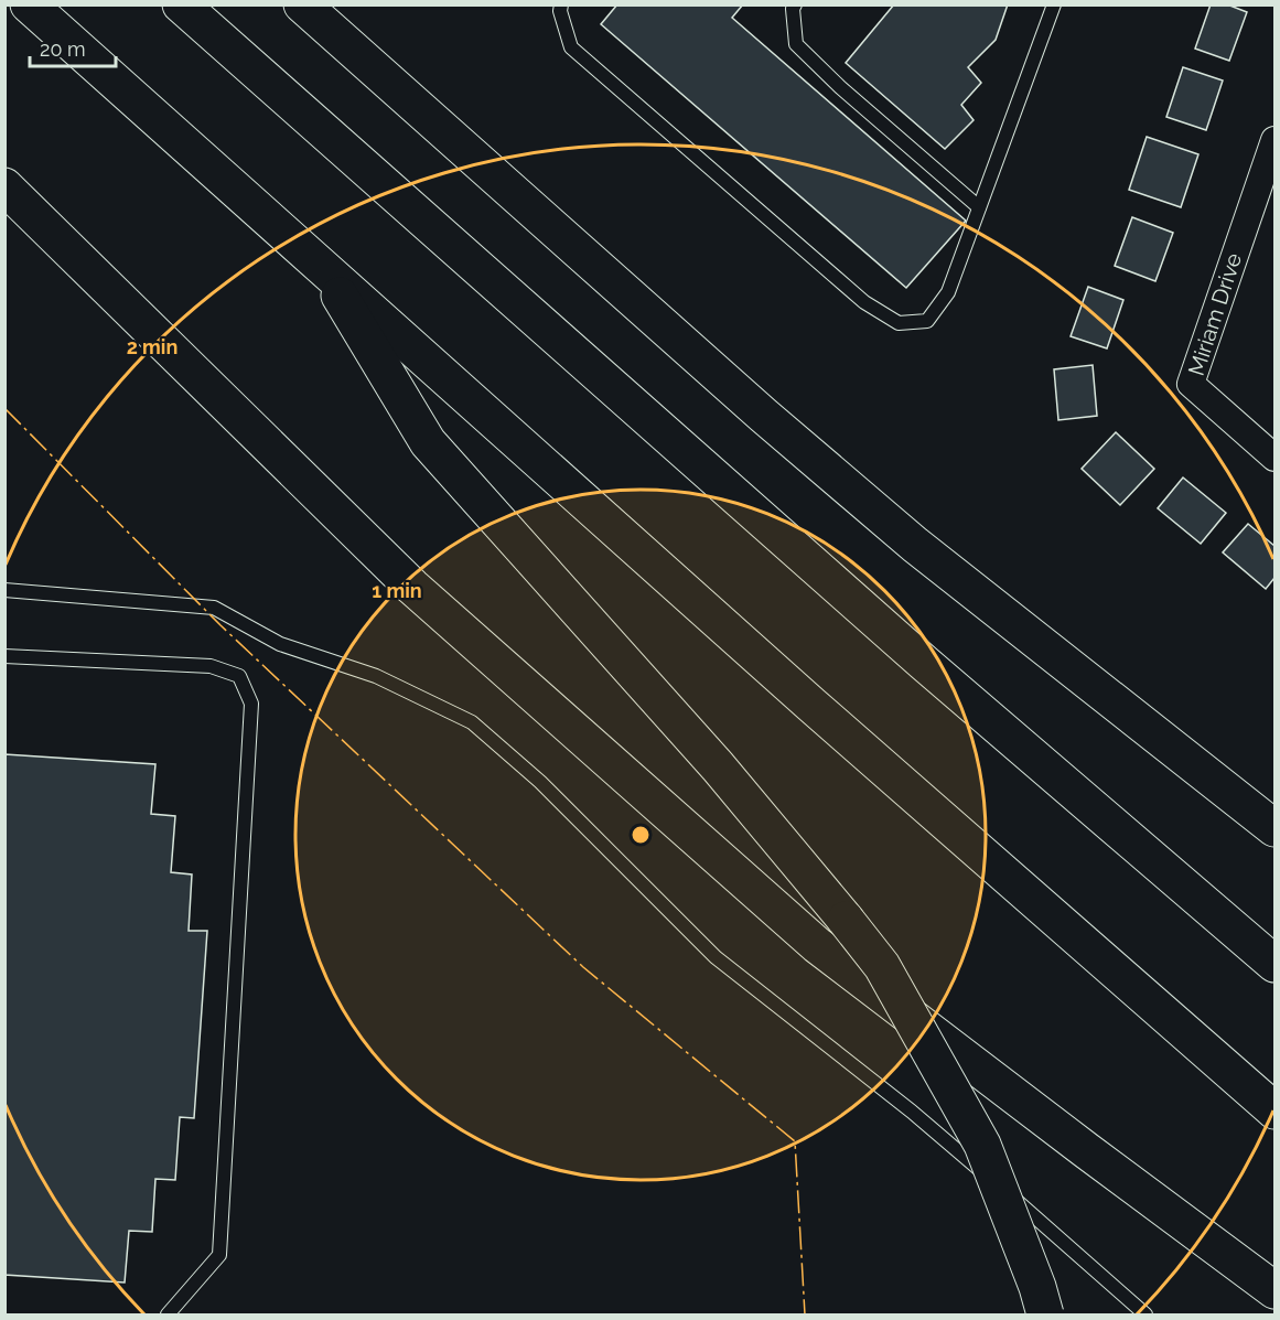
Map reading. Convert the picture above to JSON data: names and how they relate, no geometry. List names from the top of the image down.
{
  "streets": {
    "street": ["Miriam Drive"]
  },
  "scale_bar": "20 m",
  "rings": ["2 min", "1 min"]
}
